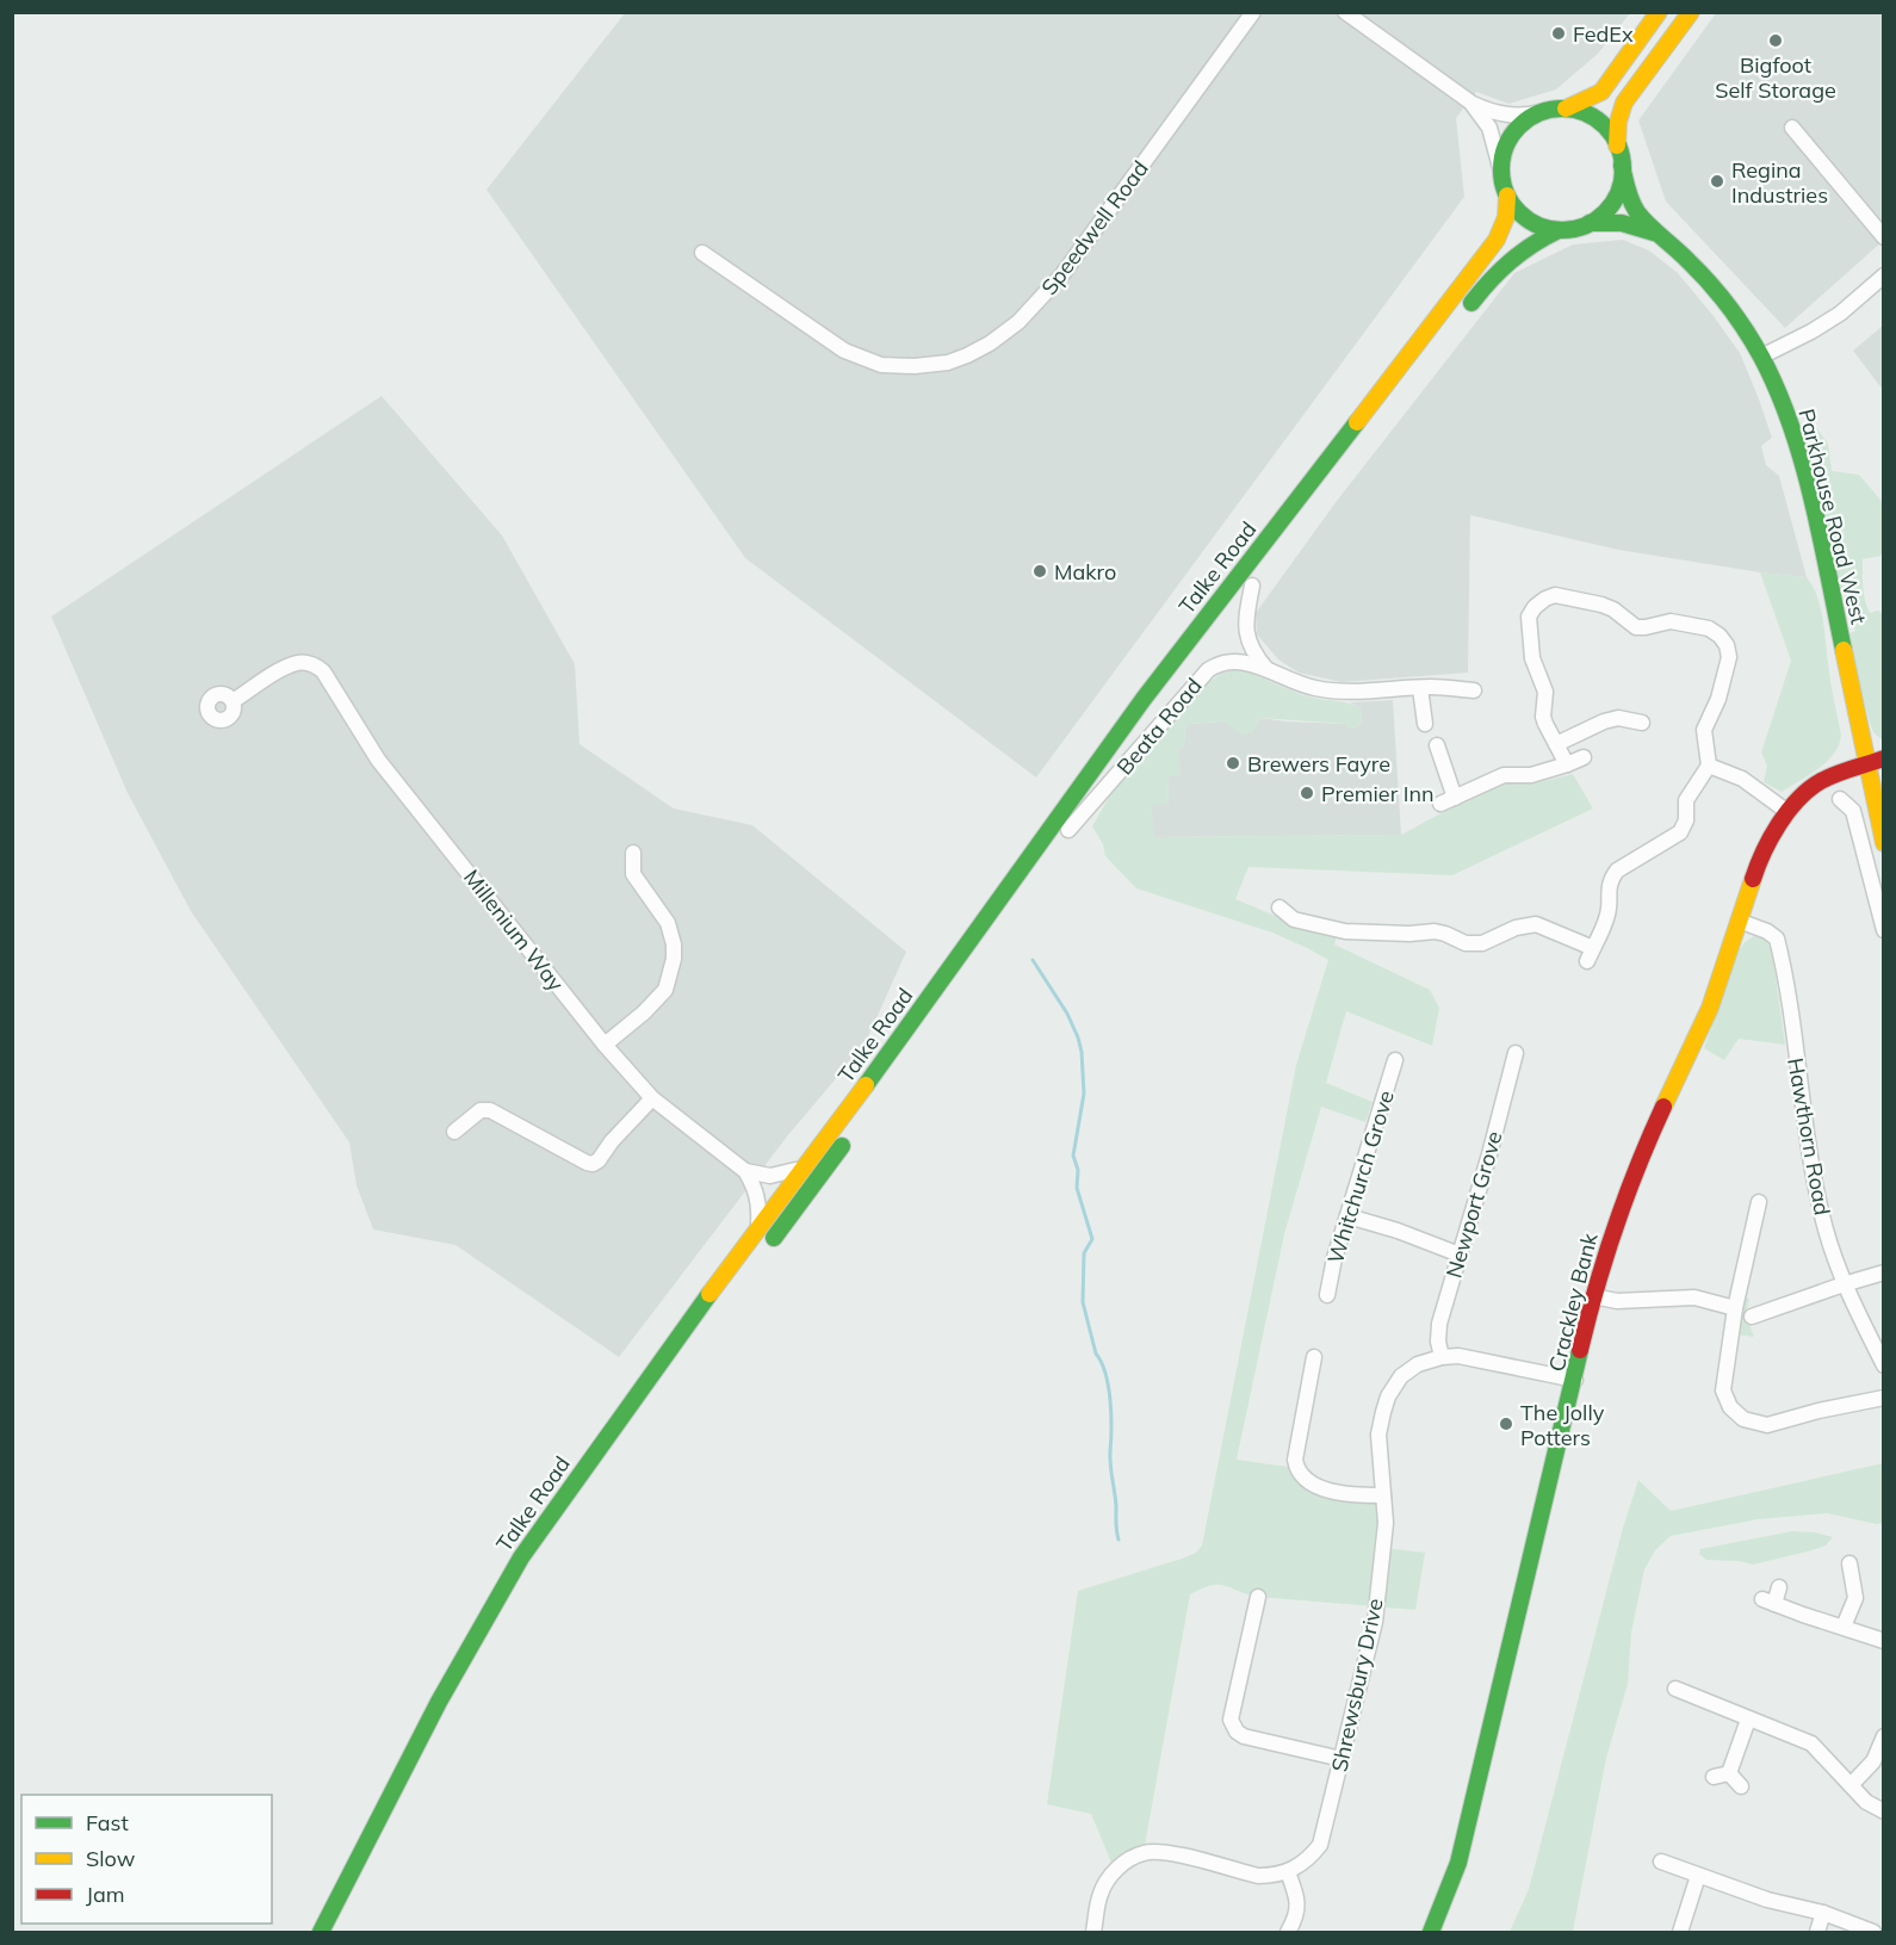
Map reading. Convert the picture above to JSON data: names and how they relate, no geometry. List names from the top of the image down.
{
  "streets": {
    "main road": ["Parkhouse Road West", "Talke Road", "Crackley Bank"],
    "street": [
      "Speedwell Road",
      "Beata Road",
      "Millenium Way",
      "Hawthorn Road",
      "Whitchurch Grove",
      "Newport Grove",
      "Shrewsbury Drive"
    ]
  },
  "crossings": [
    ["Parkhouse Road West", "Talke Road"],
    ["Parkhouse Road West", "Crackley Bank"],
    ["Talke Road", "Beata Road"],
    ["Hawthorn Road", "Crackley Bank"],
    ["Newport Grove", "Shrewsbury Drive"],
    ["Crackley Bank", "Shrewsbury Drive"]
  ],
  "places": [
    "FedEx",
    "Bigfoot Self Storage",
    "Regina Industries",
    "Makro",
    "Brewers Fayre",
    "Premier Inn",
    "The Jolly Potters"
  ],
  "legend": ["Fast", "Slow", "Jam"]
}
